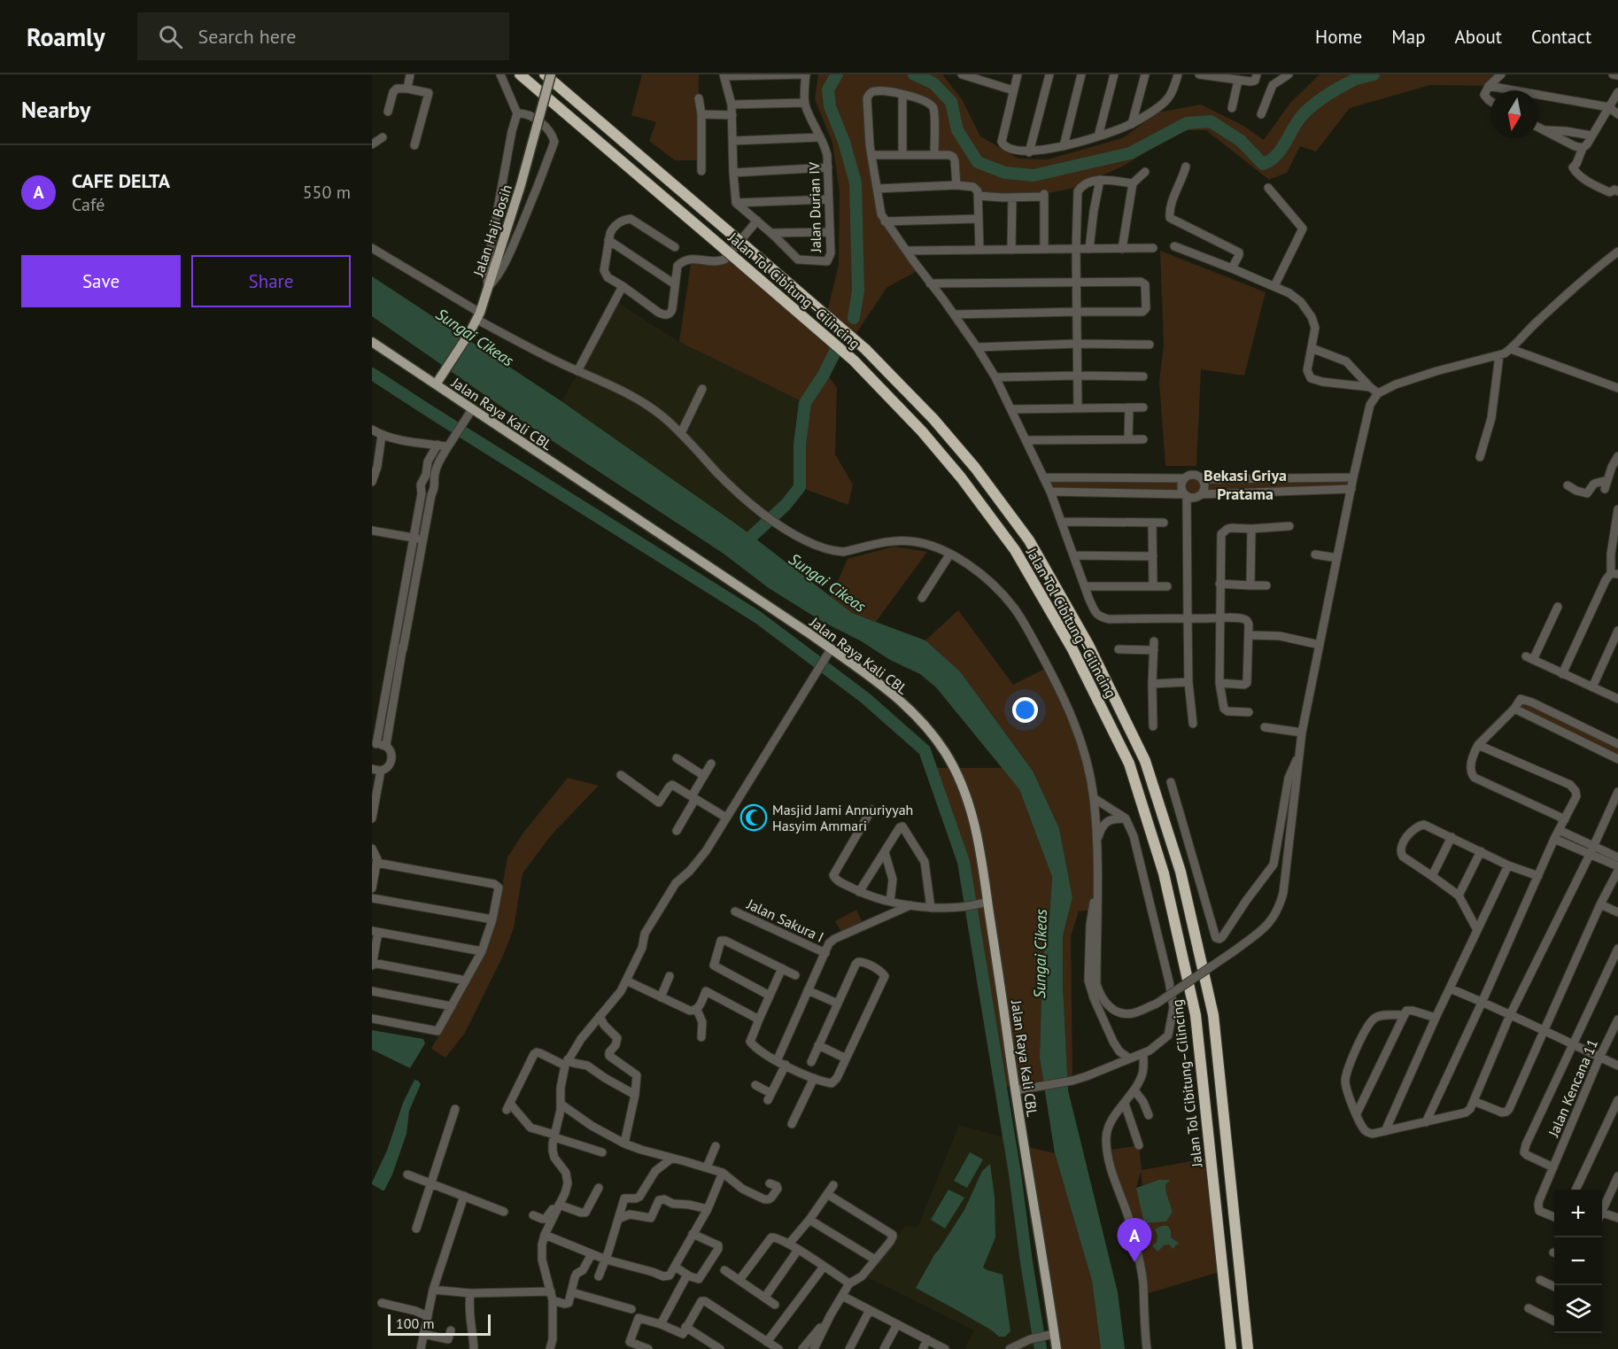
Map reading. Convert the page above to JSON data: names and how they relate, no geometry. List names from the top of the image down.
{
  "streets": {
    "highway": ["Jalan Tol Cibitung–Cilincing"],
    "main road": ["Jalan Haji Bosih", "Jalan Raya Kali CBL"],
    "street": ["Jalan Durian IV", "Jalan Sakura I", "Jalan Kencana 11"]
  },
  "crossings": [
    ["Jalan Haji Bosih", "Jalan Raya Kali CBL"]
  ],
  "districts": ["Bekasi Griya Pratama"],
  "water": ["Sungai Cikeas"],
  "places": {
    "mosque": ["Masjid Jami Annuriyyah Hasyim Ammari"]
  },
  "scale_bar": "100 m",
  "north": "bottom",
  "page": {
    "header": "Roamly",
    "search": "Search here",
    "nav": [
      "Home",
      "Map",
      "About",
      "Contact"
    ],
    "heading": "Nearby",
    "list": [
      {
        "mark": "A",
        "name": "CAFE DELTA",
        "note": "Café",
        "value": "550 m"
      }
    ],
    "buttons": ["Save", "Share"],
    "map_buttons": ["+", "−"],
    "pins": "A",
    "scale": "100 m"
  }
}
